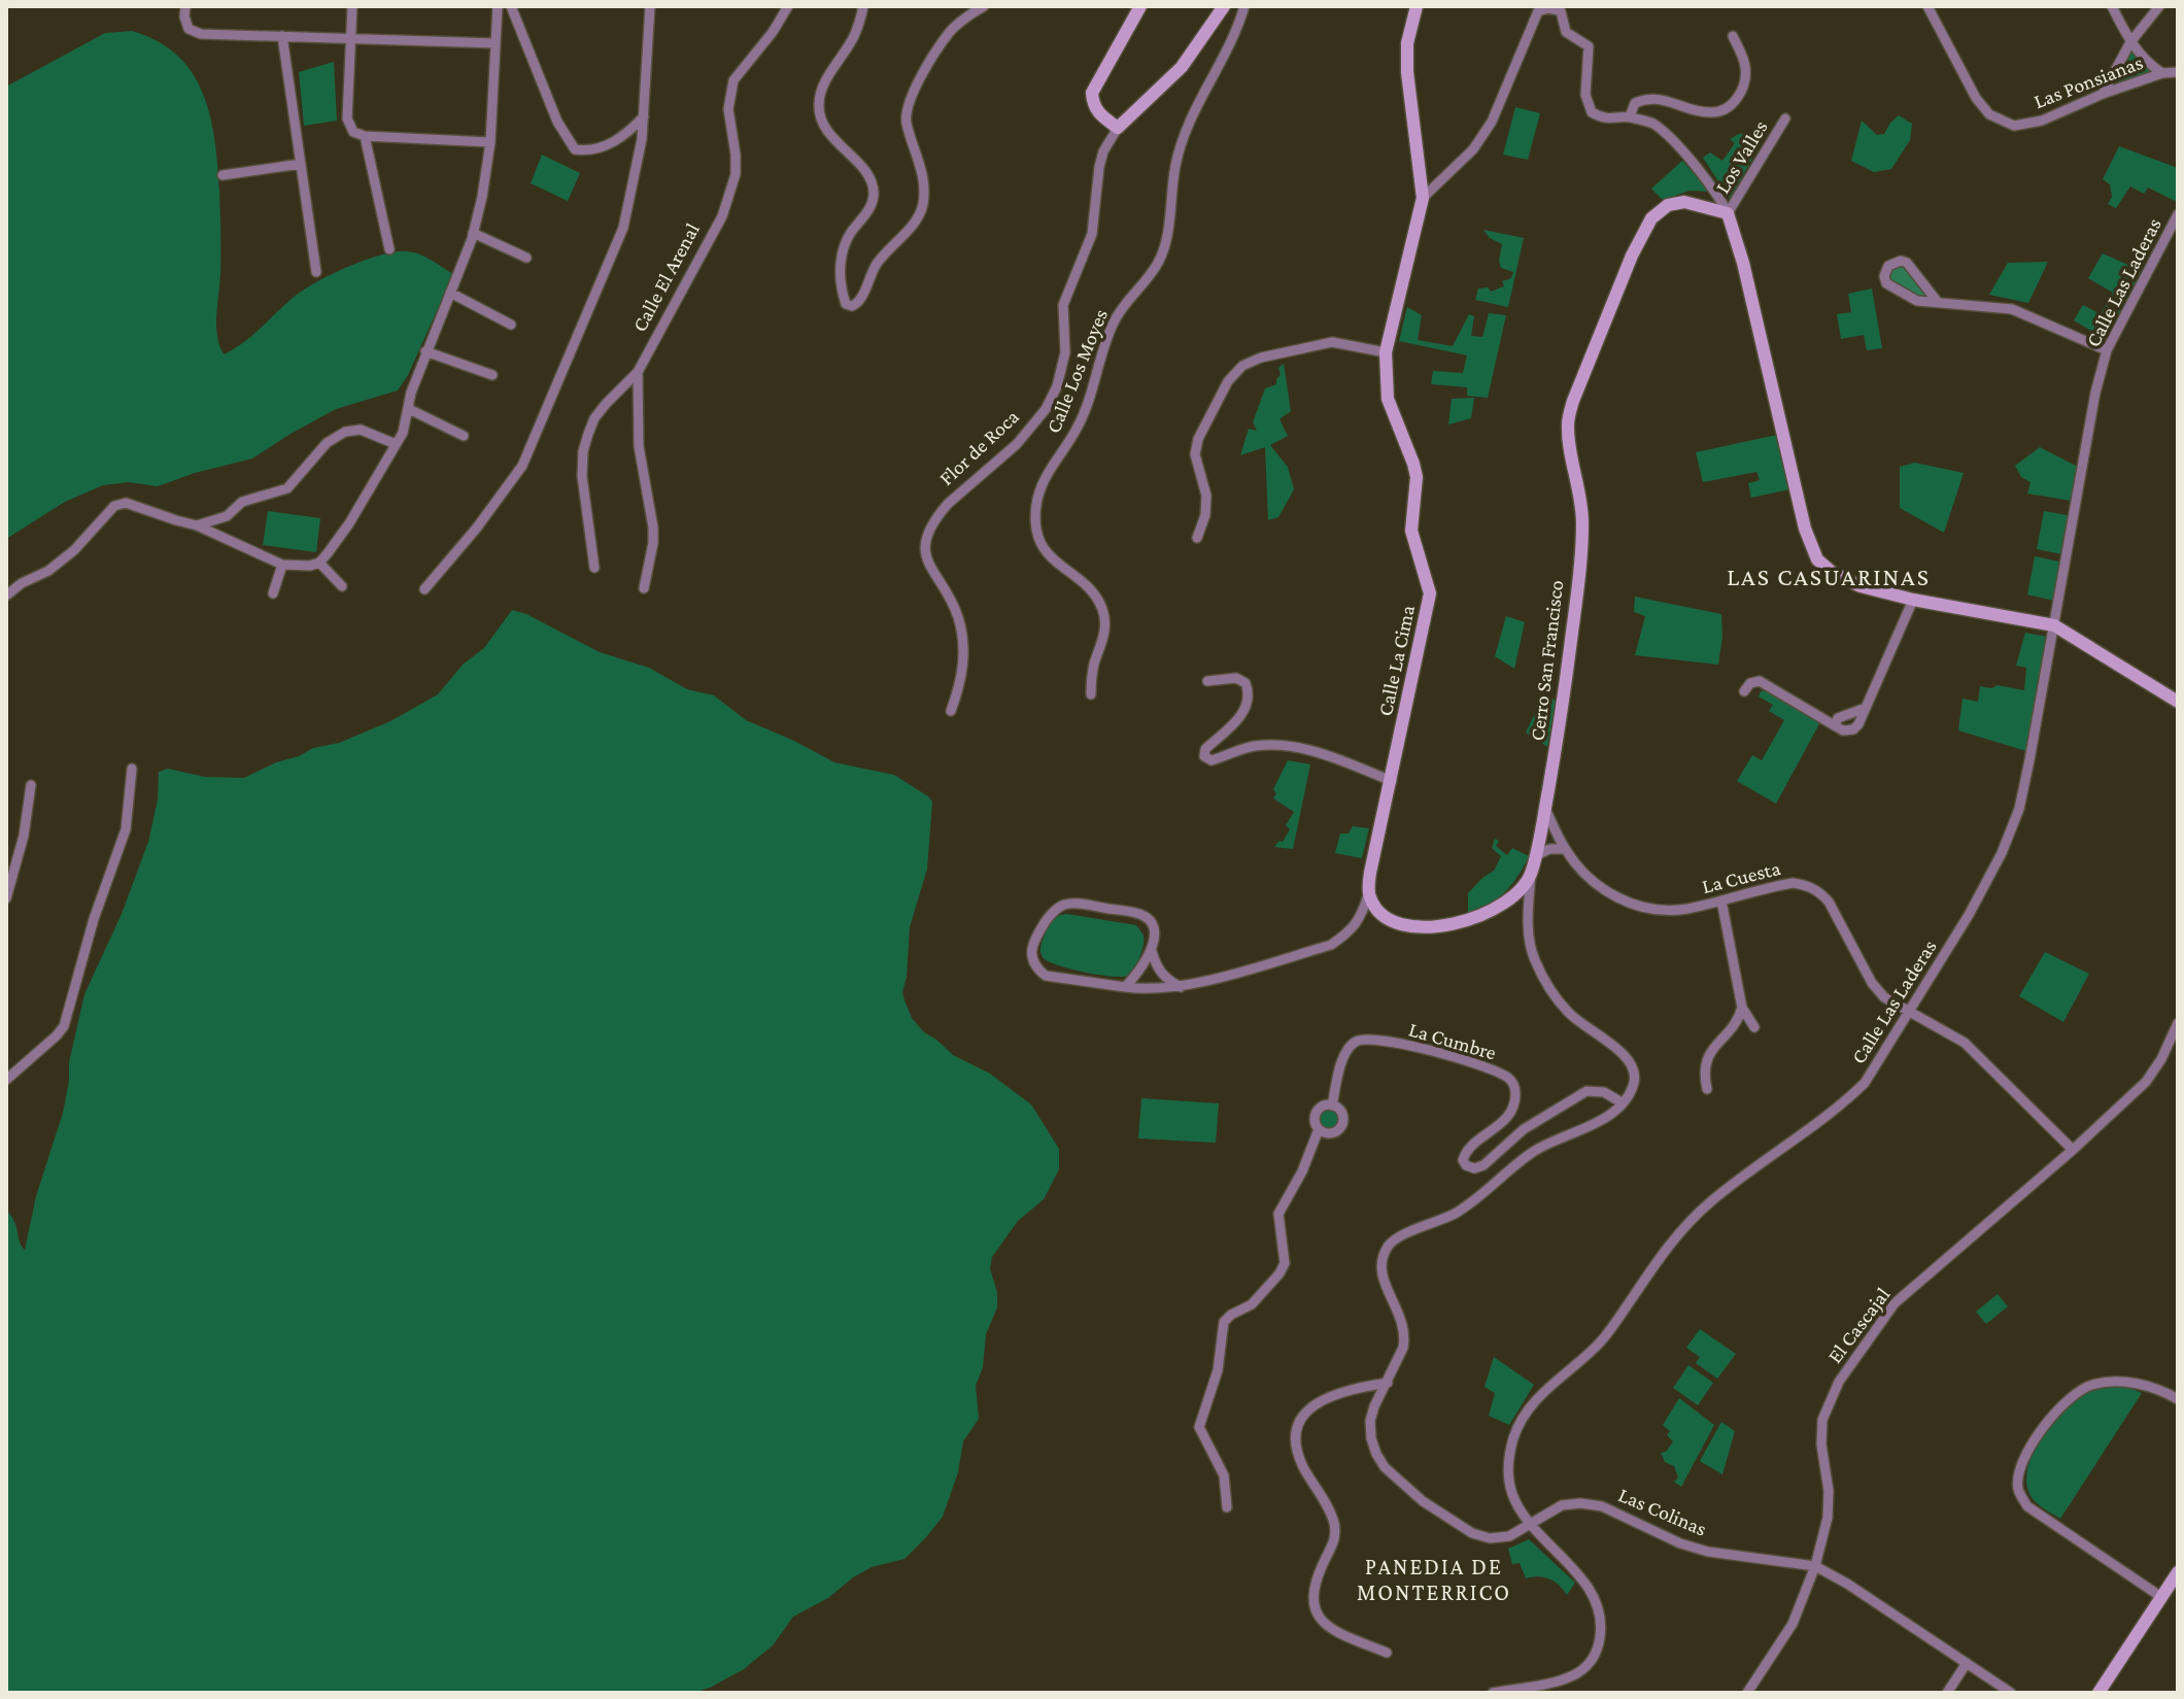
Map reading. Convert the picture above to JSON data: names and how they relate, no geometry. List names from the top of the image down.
{
  "streets": {
    "street": [
      "Las Ponsianas",
      "Los Valles",
      "Calle El Arenal",
      "Calle Las Laderas",
      "Calle Los Moyes",
      "Flor de Roca",
      "Calle La Cima",
      "Cerro San Francisco",
      "La Cuesta",
      "La Cumbre",
      "El Cascajal",
      "Las Colinas"
    ]
  },
  "crossings": [
    ["Los Valles", "Cerro San Francisco"],
    ["Calle Las Laderas", "La Cuesta"],
    ["Calle Las Laderas", "Las Colinas"],
    ["Cerro San Francisco", "La Cuesta"],
    ["Cerro San Francisco", "La Cumbre"],
    ["La Cuesta", "El Cascajal"],
    ["El Cascajal", "Las Colinas"]
  ],
  "districts": ["LAS CASUARINAS", "PANEDIA DE MONTERRICO"]
}
